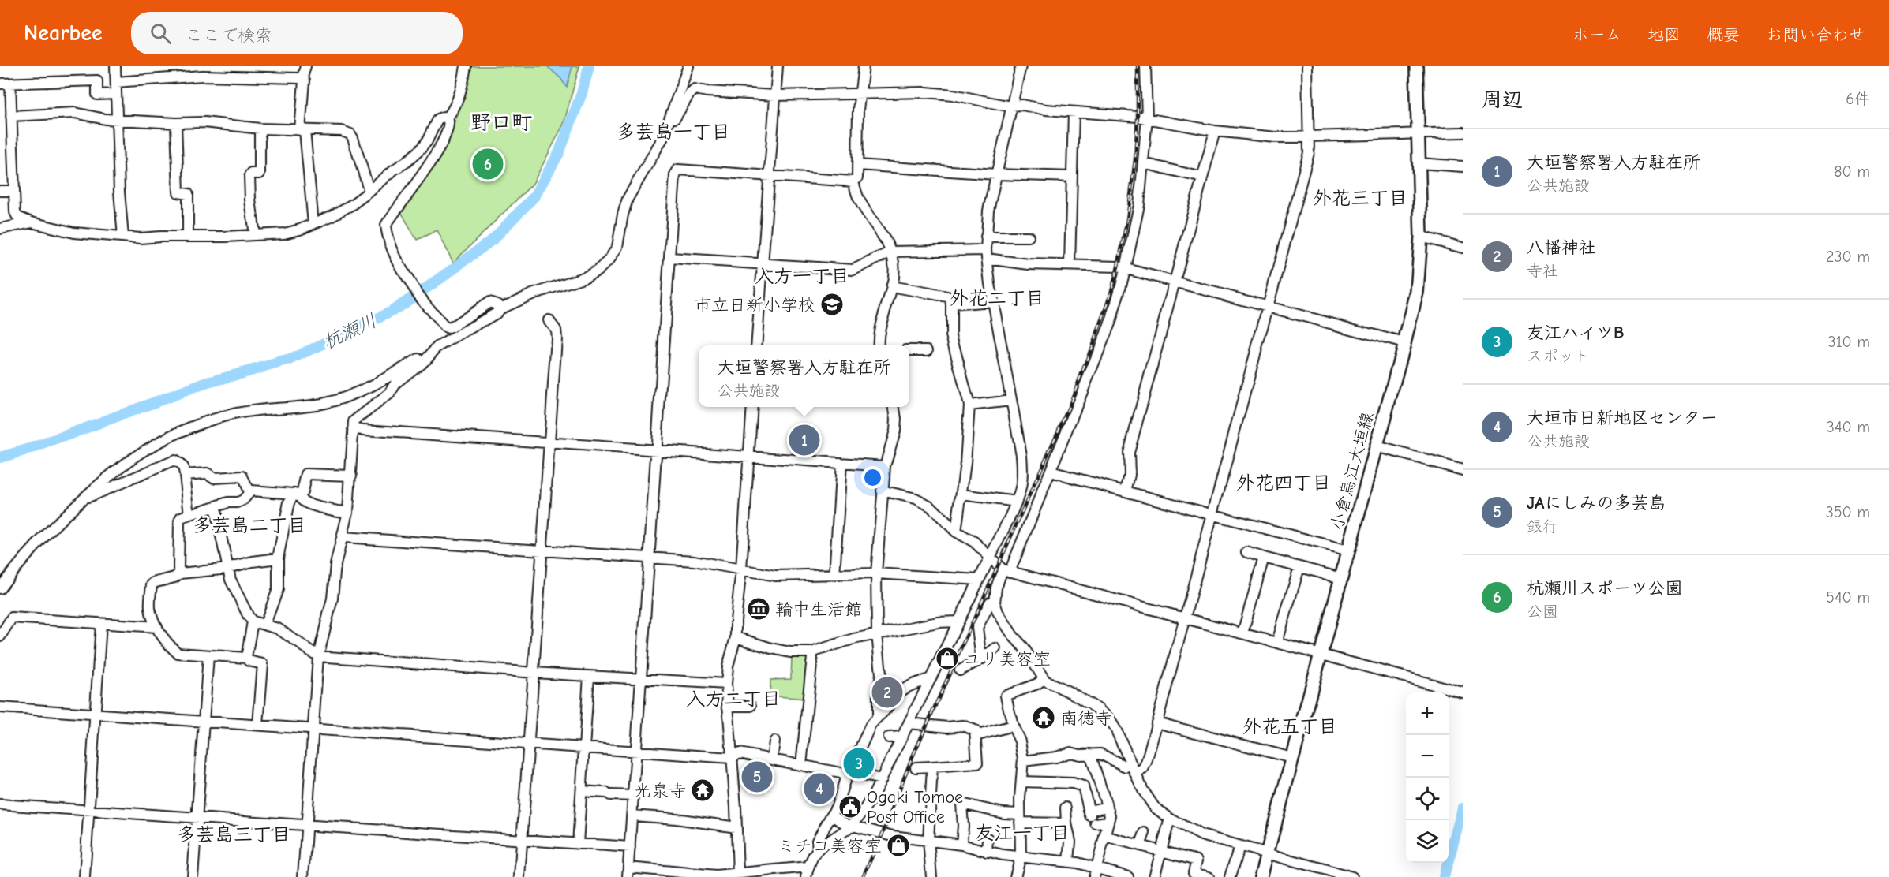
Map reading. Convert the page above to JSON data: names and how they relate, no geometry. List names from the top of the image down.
{
  "streets": {
    "main road": ["小倉烏江大垣線"]
  },
  "districts": [
    "野口町",
    "多芸島一丁目",
    "外花三丁目",
    "入方一丁目",
    "外花二丁目",
    "外花四丁目",
    "多芸島二丁目",
    "入方二丁目",
    "外花五丁目",
    "友江一丁目",
    "多芸島三丁目"
  ],
  "water": ["杭瀬川"],
  "places": {
    "school or university": ["市立日新小学校"],
    "museum": ["輪中生活館"],
    "shop": ["ユリ美容室", "ミチコ美容室"],
    "temple": ["南徳寺", "光泉寺"],
    "public building": ["Ogaki Tomoe Post Office"]
  },
  "page": {
    "header": "Nearbee",
    "search": "ここで検索",
    "nav": [
      "ホーム",
      "地図",
      "概要",
      "お問い合わせ"
    ],
    "heading": ["周辺", "6件"],
    "list": [
      {
        "mark": "1",
        "name": "大垣警察署入方駐在所",
        "note": "公共施設",
        "value": "80 m"
      },
      {
        "mark": "2",
        "name": "八幡神社",
        "note": "寺社",
        "value": "230 m"
      },
      {
        "mark": "3",
        "name": "友江ハイツB",
        "note": "スポット",
        "value": "310 m"
      },
      {
        "mark": "4",
        "name": "大垣市日新地区センター",
        "note": "公共施設",
        "value": "340 m"
      },
      {
        "mark": "5",
        "name": "JAにしみの多芸島",
        "note": "銀行",
        "value": "350 m"
      },
      {
        "mark": "6",
        "name": "杭瀬川スポーツ公園",
        "note": "公園",
        "value": "540 m"
      }
    ],
    "pins": [
      "6",
      "1",
      "2",
      "3",
      "5",
      "4"
    ],
    "popup": ["大垣警察署入方駐在所", "公共施設"],
    "map_buttons": ["+", "−"]
  }
}
